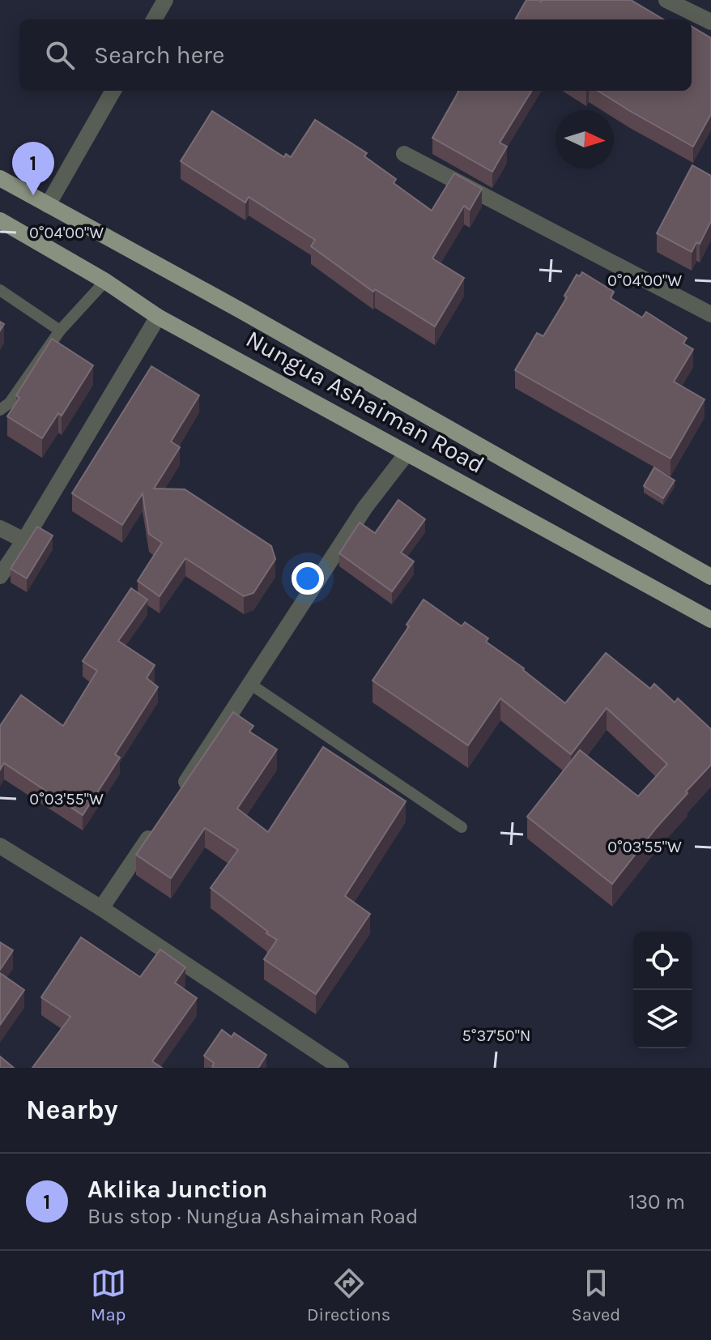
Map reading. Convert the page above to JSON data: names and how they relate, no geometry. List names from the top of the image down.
{
  "streets": {
    "main road": ["Nungua Ashaiman Road"]
  },
  "north": "right",
  "page": {
    "search": "Search here",
    "pins": "1",
    "heading": "Nearby",
    "list": [
      {
        "mark": "1",
        "name": "Aklika Junction",
        "note": "Bus stop · Nungua Ashaiman Road",
        "value": "130 m"
      }
    ],
    "nav": ["Map", "Directions", "Saved"]
  },
  "coordinates": ["0°04'00\"W", "0°03'55\"W", "5°37'50\"N"]
}
